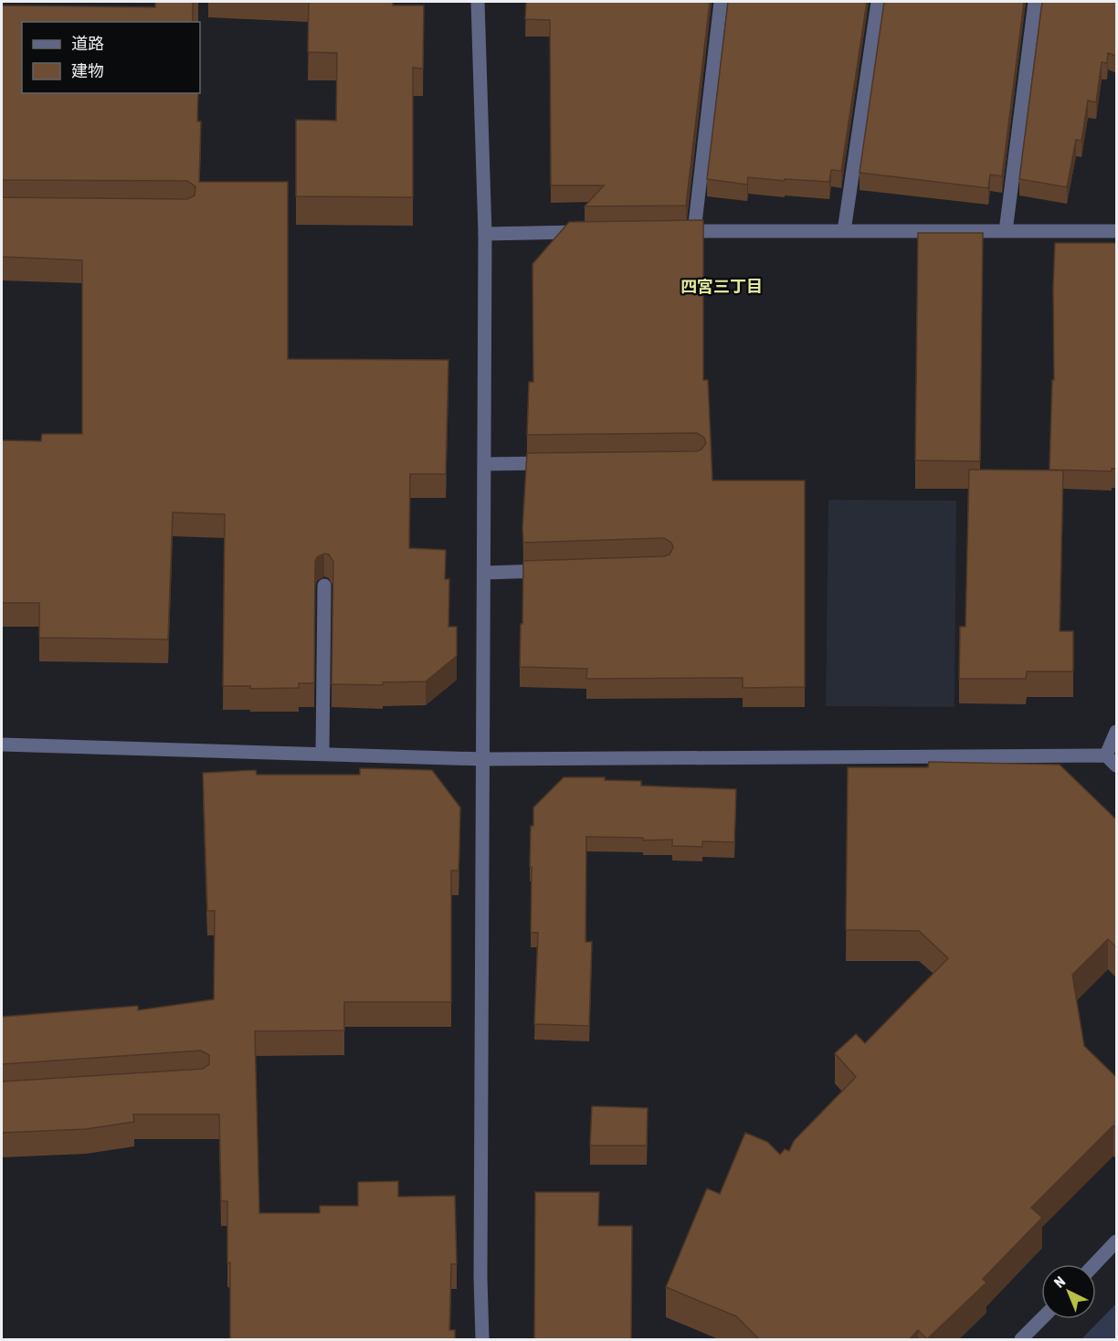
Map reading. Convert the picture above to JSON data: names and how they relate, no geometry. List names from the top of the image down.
{
  "districts": ["四宮三丁目"],
  "legend": ["道路", "建物"],
  "north": "top left"
}
